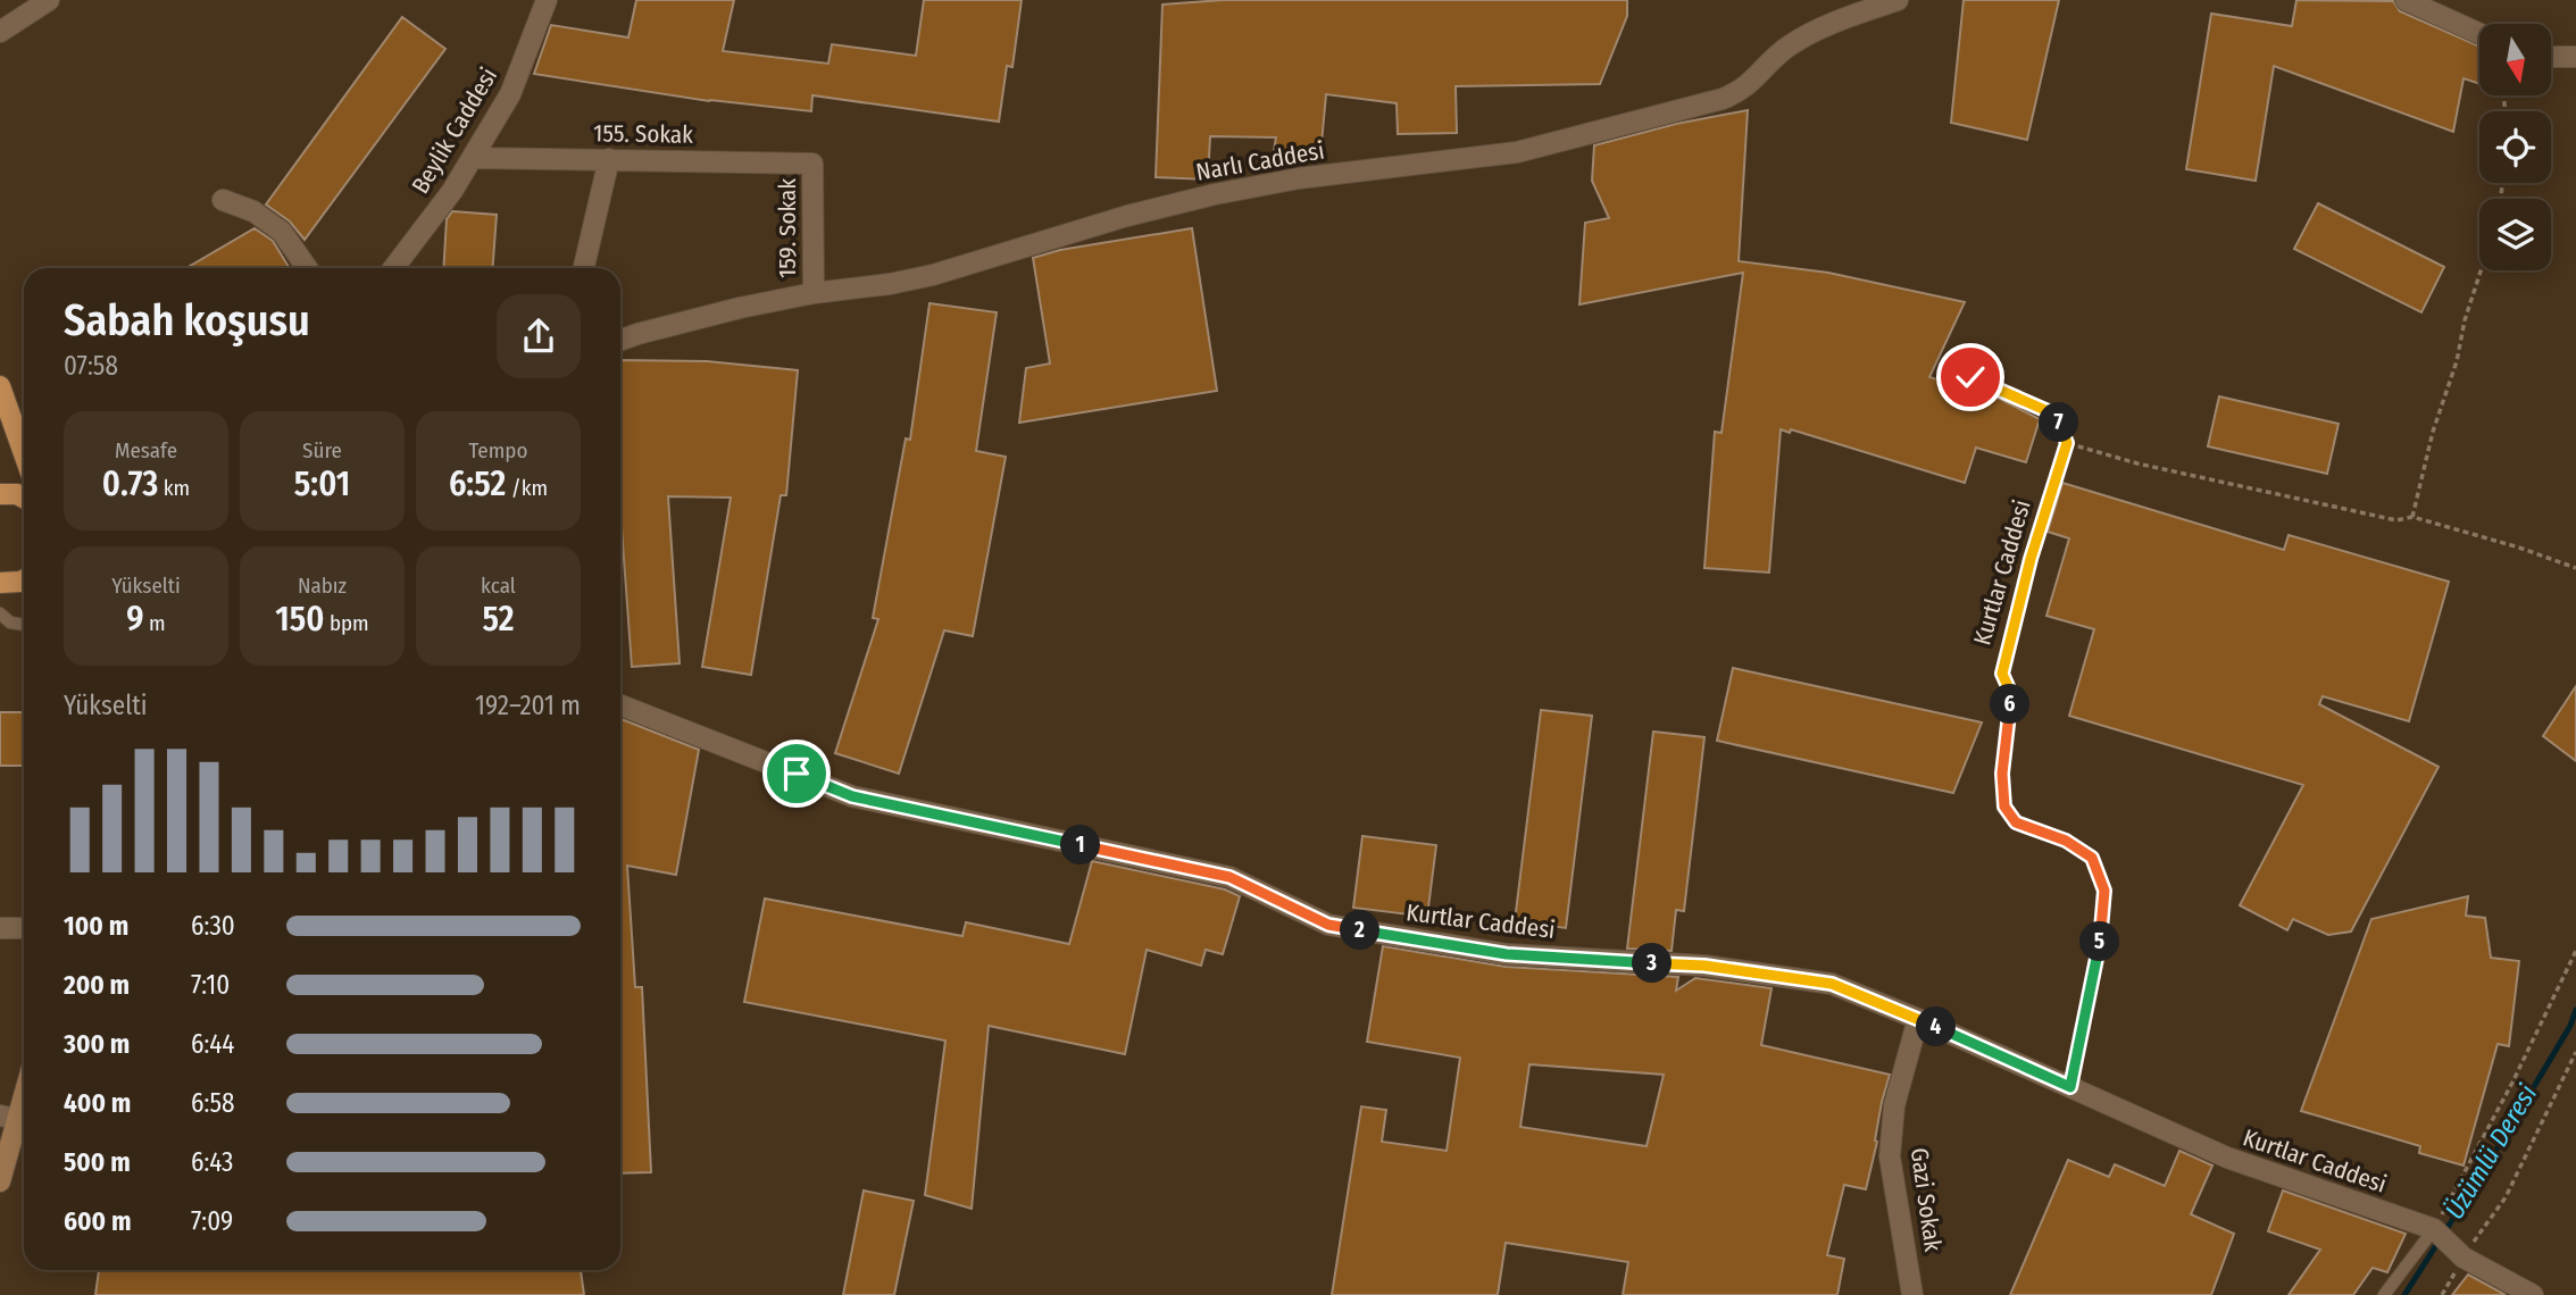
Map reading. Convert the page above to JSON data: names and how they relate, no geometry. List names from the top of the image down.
{
  "streets": {
    "street": [
      "Beylik Caddesi",
      "155. Sokak",
      "Narlı Caddesi",
      "159. Sokak",
      "Kurtlar Caddesi",
      "Gazi Sokak"
    ]
  },
  "crossings": [
    ["Beylik Caddesi", "155. Sokak"],
    ["155. Sokak", "159. Sokak"],
    ["Narlı Caddesi", "159. Sokak"],
    ["Kurtlar Caddesi", "Gazi Sokak"]
  ],
  "water": ["Üzümlü Deresi"],
  "north": "bottom",
  "page": {
    "heading": ["Sabah koşusu", "07:58"],
    "pins": [
      "7",
      "6",
      "1",
      "2",
      "5",
      "3",
      "4"
    ],
    "stats": [
      ["Mesafe", "0.73 km"],
      ["Süre", "5:01"],
      ["Tempo", "6:52 /km"],
      ["Yükselti", "9 m"],
      ["Nabız", "150 bpm"],
      ["kcal", "52"]
    ],
    "chart": ["Yükselti", "192–201 m"],
    "list": [
      {
        "name": "100 m",
        "note": "6:30"
      },
      {
        "name": "200 m",
        "note": "7:10"
      },
      {
        "name": "300 m",
        "note": "6:44"
      },
      {
        "name": "400 m",
        "note": "6:58"
      },
      {
        "name": "500 m",
        "note": "6:43"
      },
      {
        "name": "600 m",
        "note": "7:09"
      }
    ]
  }
}
